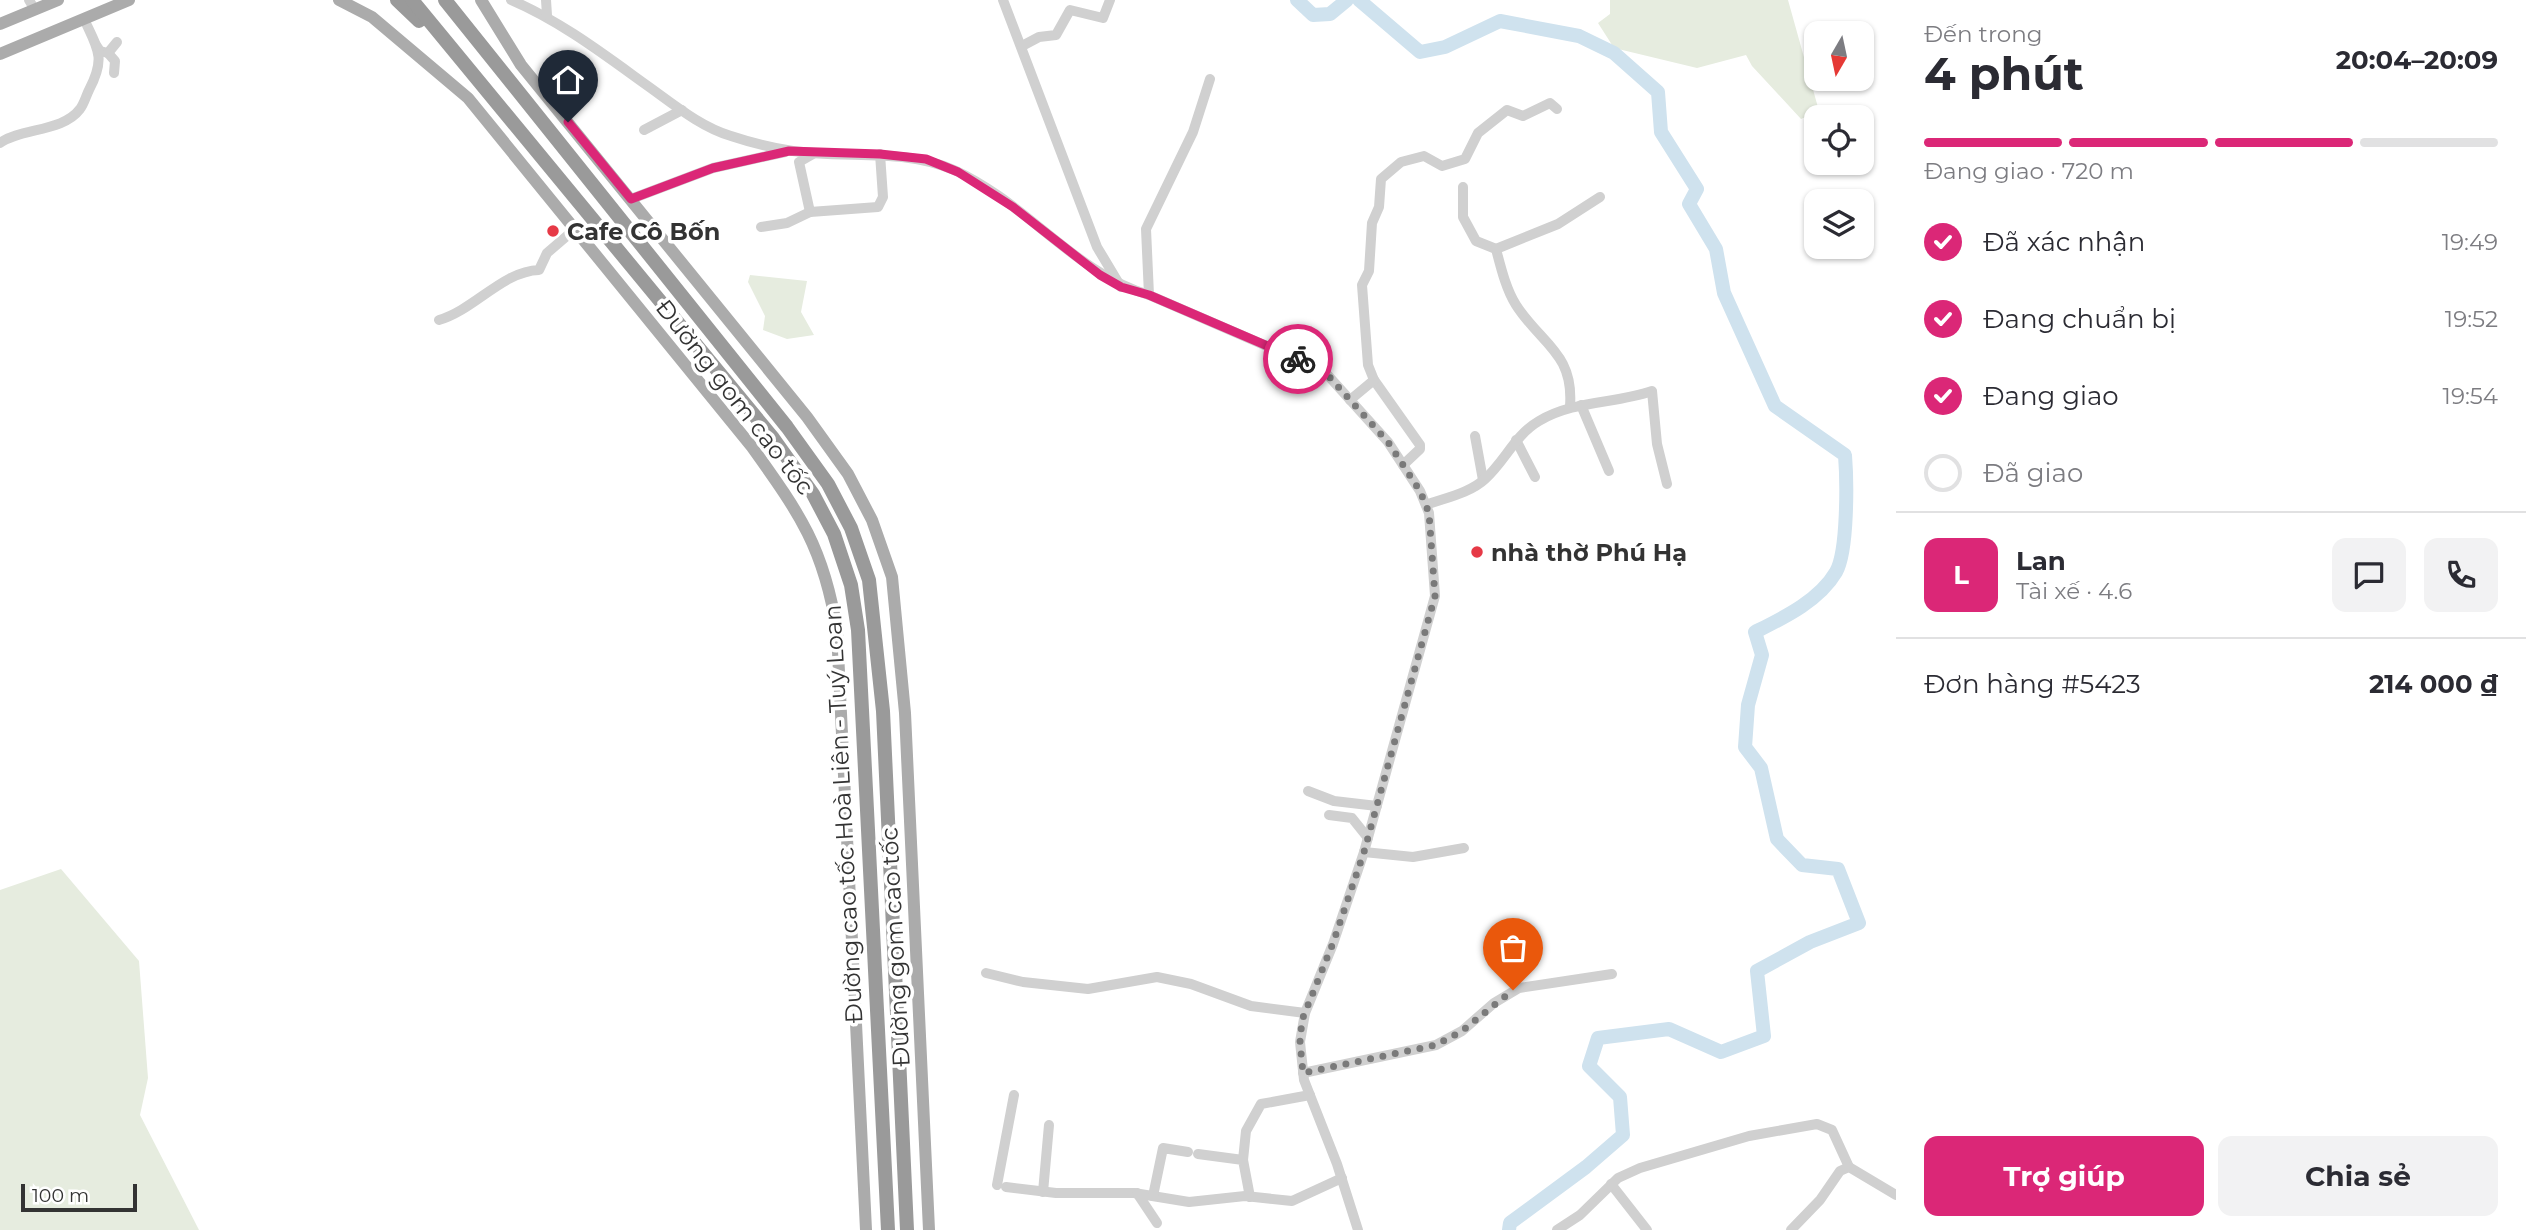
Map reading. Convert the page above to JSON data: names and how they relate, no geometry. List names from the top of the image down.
{
  "streets": {
    "highway": ["Đường cao tốc Hoà Liên - Tuý Loan"],
    "main road": ["Đường gom cao tốc"]
  },
  "places": ["Cafe Cô Bốn", "nhà thờ Phú Hạ"],
  "scale_bar": "100 m",
  "north": "bottom",
  "page": {
    "heading": ["4 phút", "Đến trong", "20:04–20:09"],
    "panel": [
      "Lan",
      "Tài xế · 4.6",
      "Đơn hàng #5423",
      "214 000 ₫"
    ],
    "bar": "Đang giao · 720 m",
    "list": [
      ["Đã xác nhận", "19:49"],
      ["Đang chuẩn bị", "19:52"],
      ["Đang giao", "19:54"],
      "Đã giao"
    ],
    "round": "L",
    "buttons": ["Trợ giúp", "Chia sẻ"],
    "scale": "100 m"
  }
}
